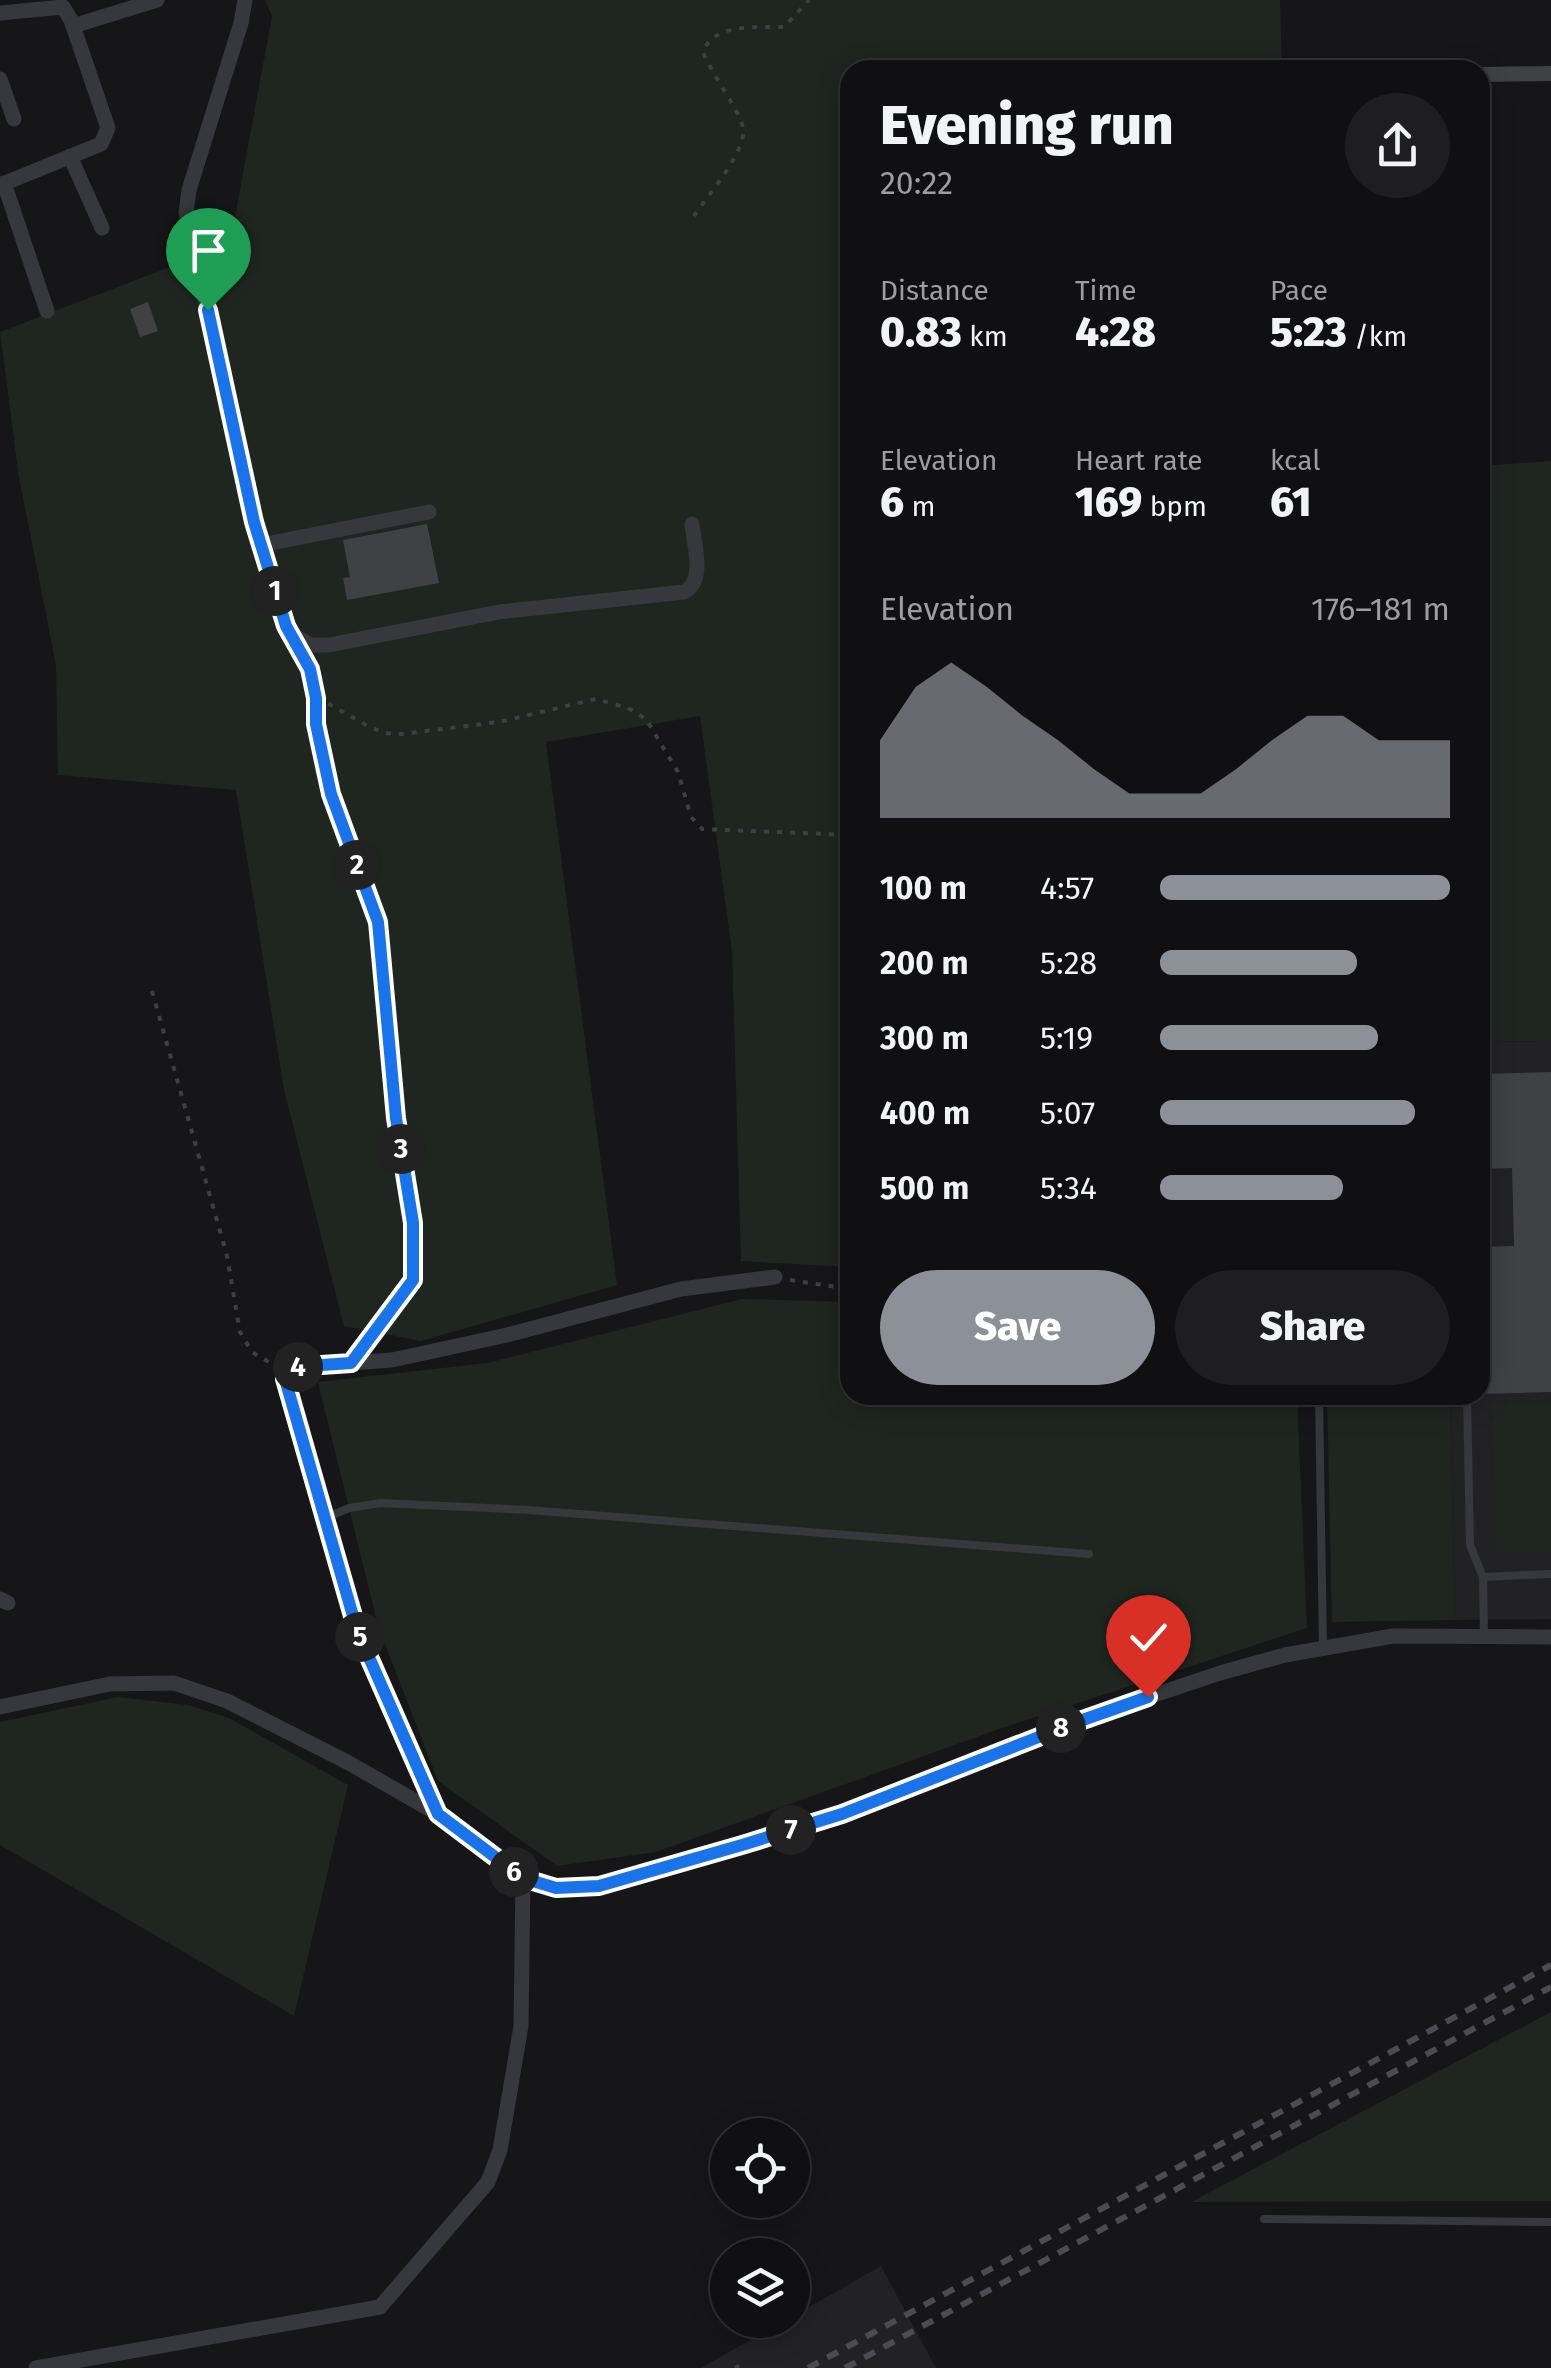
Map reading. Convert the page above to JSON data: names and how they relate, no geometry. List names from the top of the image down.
{
  "page": {
    "heading": ["Evening run", "20:22"],
    "stats": [
      ["Distance", "0.83 km"],
      ["Time", "4:28"],
      ["Pace", "5:23 /km"],
      ["Elevation", "6 m"],
      ["Heart rate", "169 bpm"],
      ["kcal", "61"]
    ],
    "pins": [
      "1",
      "2",
      "3",
      "4",
      "5",
      "8",
      "7",
      "6"
    ],
    "chart": ["Elevation", "176–181 m"],
    "list": [
      {
        "name": "100 m",
        "note": "4:57"
      },
      {
        "name": "200 m",
        "note": "5:28"
      },
      {
        "name": "300 m",
        "note": "5:19"
      },
      {
        "name": "400 m",
        "note": "5:07"
      },
      {
        "name": "500 m",
        "note": "5:34"
      }
    ],
    "buttons": ["Save", "Share"]
  }
}
